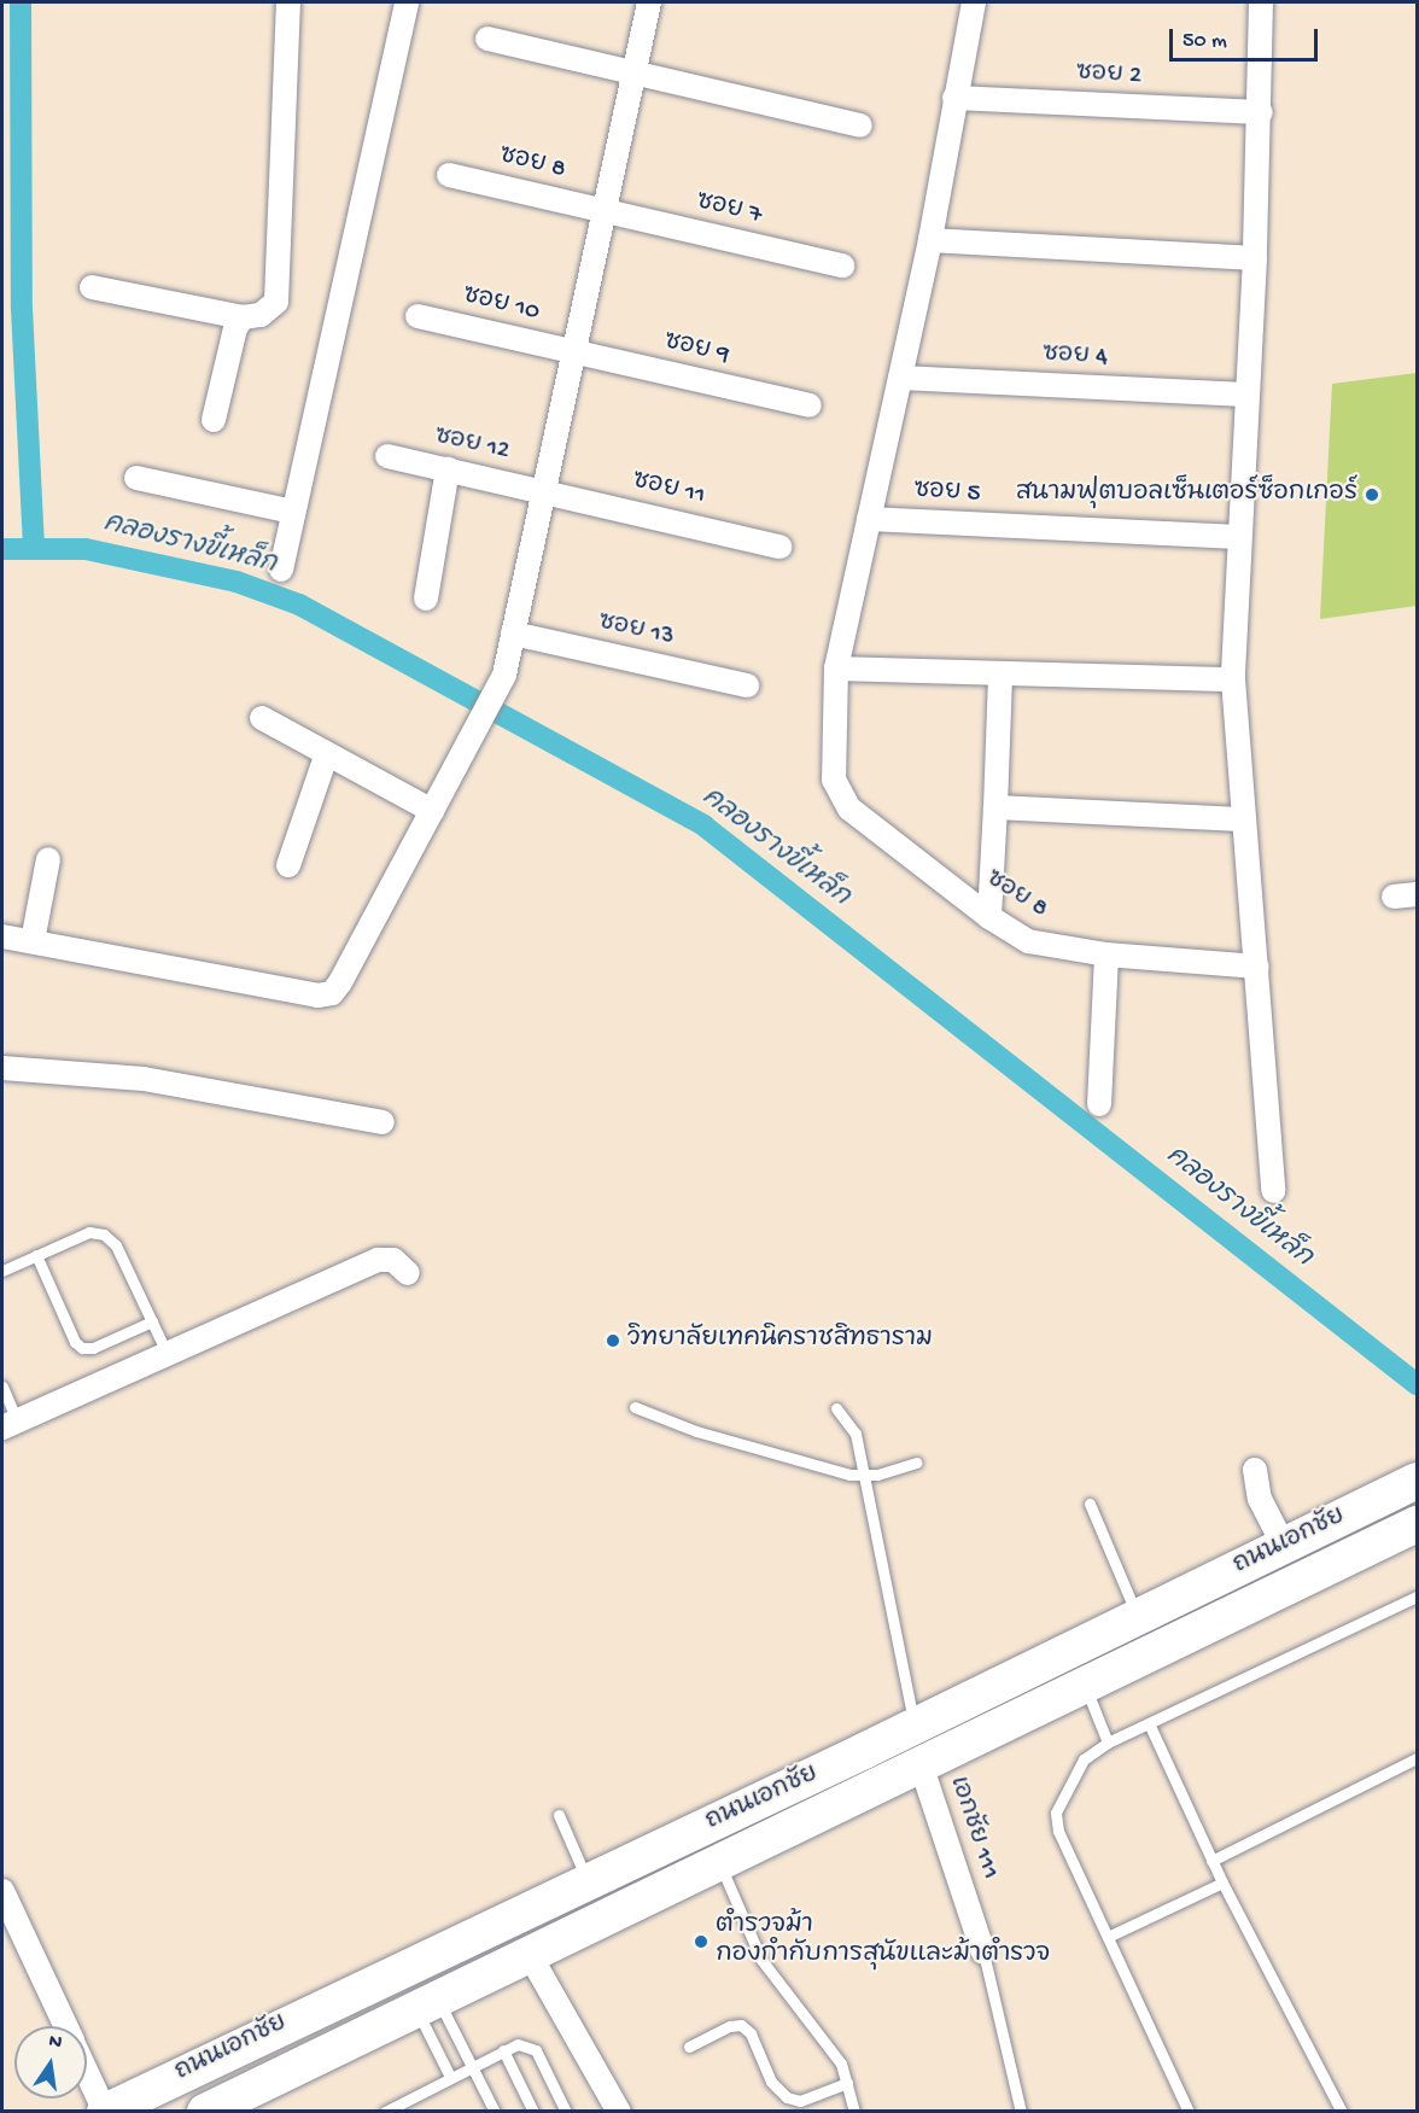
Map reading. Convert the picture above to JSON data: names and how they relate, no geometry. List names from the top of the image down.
{
  "streets": {
    "main road": ["ถนนเอกชัย"],
    "street": [
      "ซอย 2",
      "ซอย 8",
      "ซอย 7",
      "ซอย 10",
      "ซอย 9",
      "ซอย 4",
      "ซอย 12",
      "ซอย 11",
      "ซอย 5",
      "ซอย 13",
      "เอกชัย 111"
    ]
  },
  "crossings": [
    ["ซอย 8", "ซอย 7"],
    ["ซอย 10", "ซอย 9"],
    ["ซอย 12", "ซอย 11"],
    ["ถนนเอกชัย", "เอกชัย 111"]
  ],
  "water": ["คลองรางขี้เหล็ก"],
  "places": ["สนามฟุตบอลเซ็นเตอร์ซ็อกเกอร์", "วิทยาลัยเทคนิคราชสิทธาราม", "ตำรวจม้า กองกำกับการสุนัขและม้าตำรวจ"],
  "scale_bar": "50 m",
  "north": "top"
}
